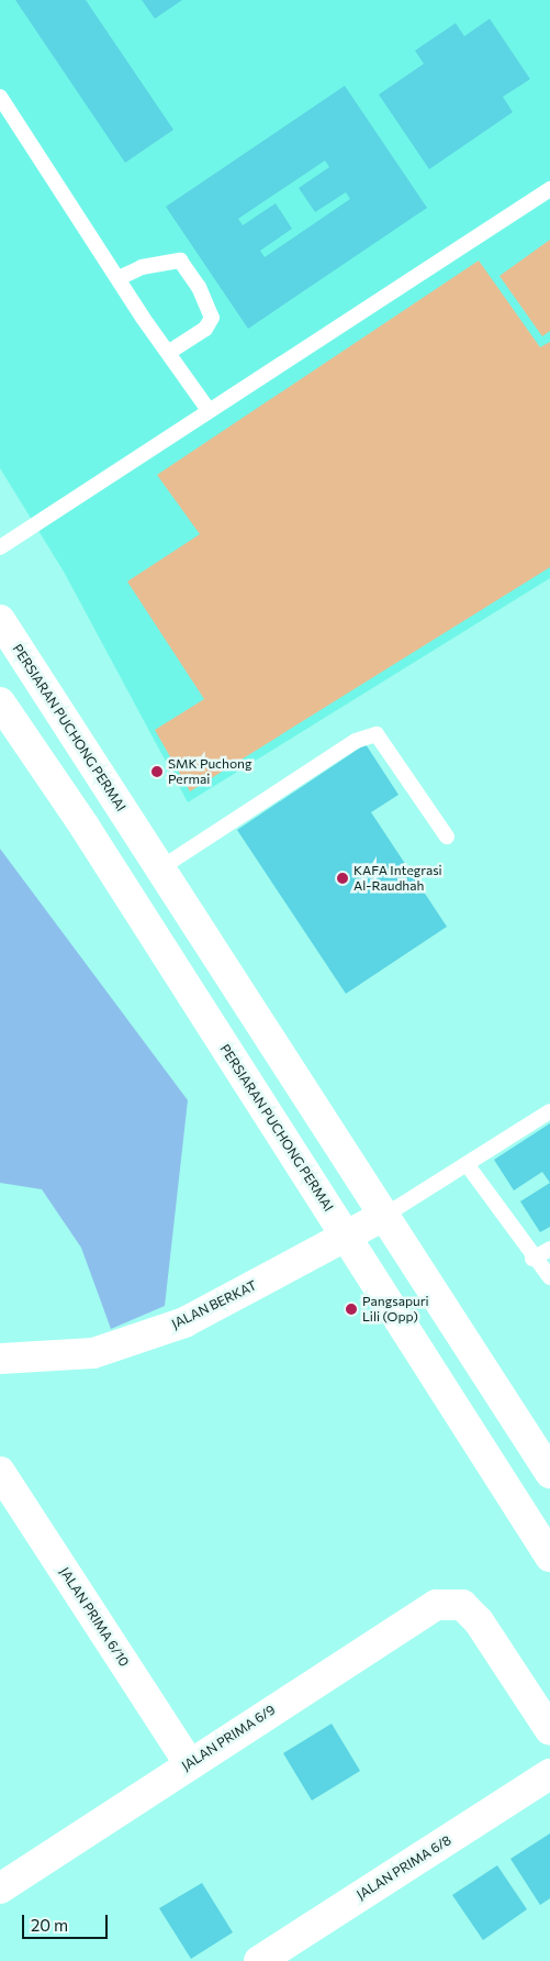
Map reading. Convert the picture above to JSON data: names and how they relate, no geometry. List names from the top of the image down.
{
  "streets": {
    "main road": [
      "PERSIARAN PUCHONG PERMAI",
      "JALAN BERKAT",
      "JALAN PRIMA 6/10",
      "JALAN PRIMA 6/9",
      "JALAN PRIMA 6/8"
    ]
  },
  "crossings": [
    ["PERSIARAN PUCHONG PERMAI", "JALAN BERKAT"],
    ["JALAN PRIMA 6/10", "JALAN PRIMA 6/9"]
  ],
  "places": ["SMK Puchong Permai", "KAFA Integrasi Al-Raudhah", "Pangsapuri Lili (Opp)"],
  "scale_bar": "20 m"
}
